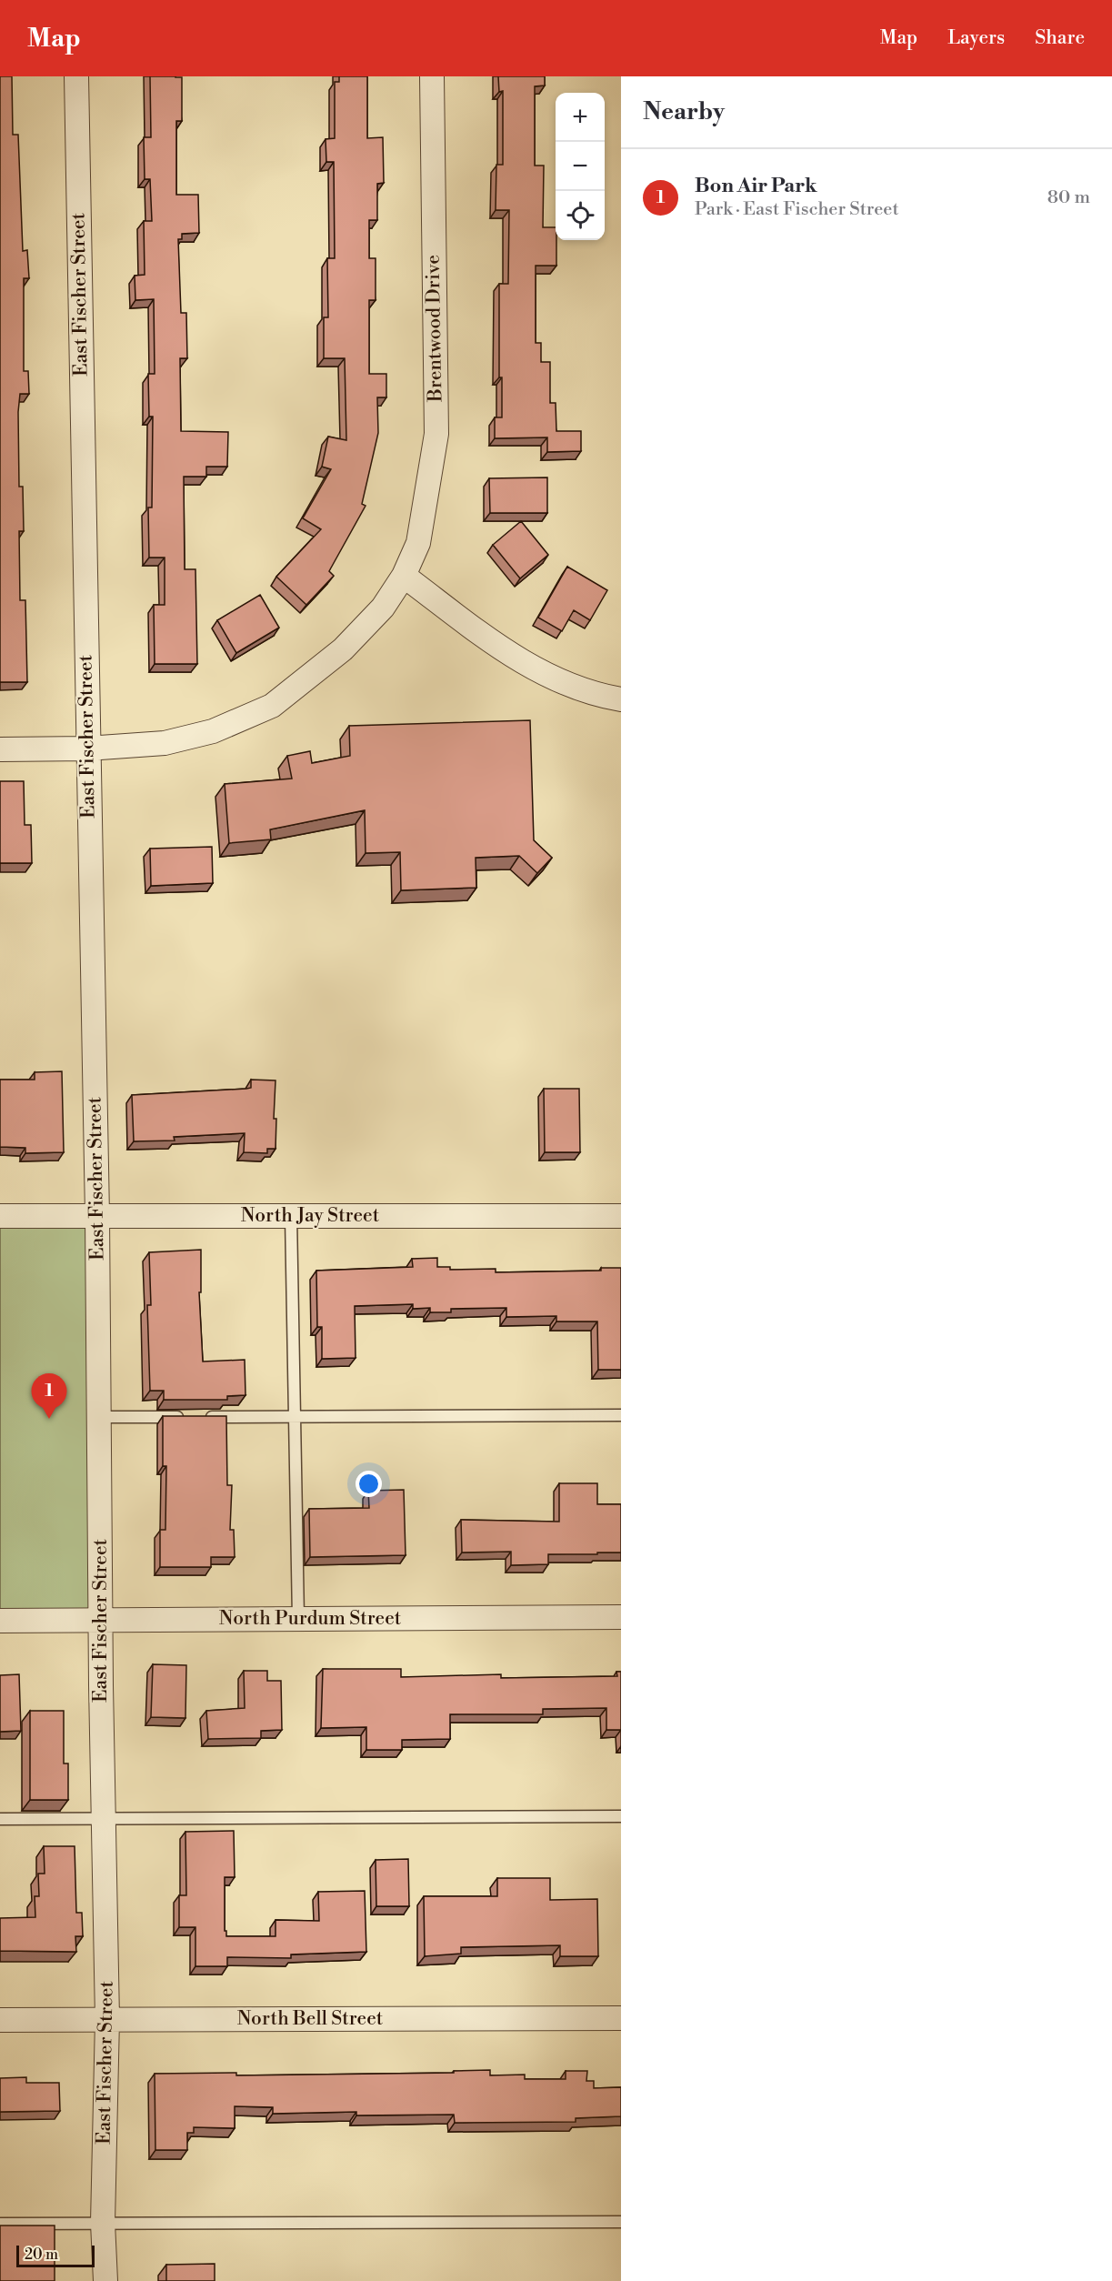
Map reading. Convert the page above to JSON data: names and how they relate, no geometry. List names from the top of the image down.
{
  "streets": {
    "street": [
      "East Fischer Street",
      "Brentwood Drive",
      "North Jay Street",
      "North Purdum Street",
      "North Bell Street"
    ]
  },
  "crossings": [
    ["East Fischer Street", "Brentwood Drive"],
    ["East Fischer Street", "North Jay Street"],
    ["East Fischer Street", "North Purdum Street"],
    ["East Fischer Street", "North Bell Street"]
  ],
  "scale_bar": "20 m",
  "page": {
    "header": "Map",
    "nav": ["Map", "Layers", "Share"],
    "heading": "Nearby",
    "map_buttons": ["+", "−"],
    "list": [
      {
        "mark": "1",
        "name": "Bon Air Park",
        "note": "Park · East Fischer Street",
        "value": "80 m"
      }
    ],
    "pins": "1",
    "scale": "20 m"
  }
}
